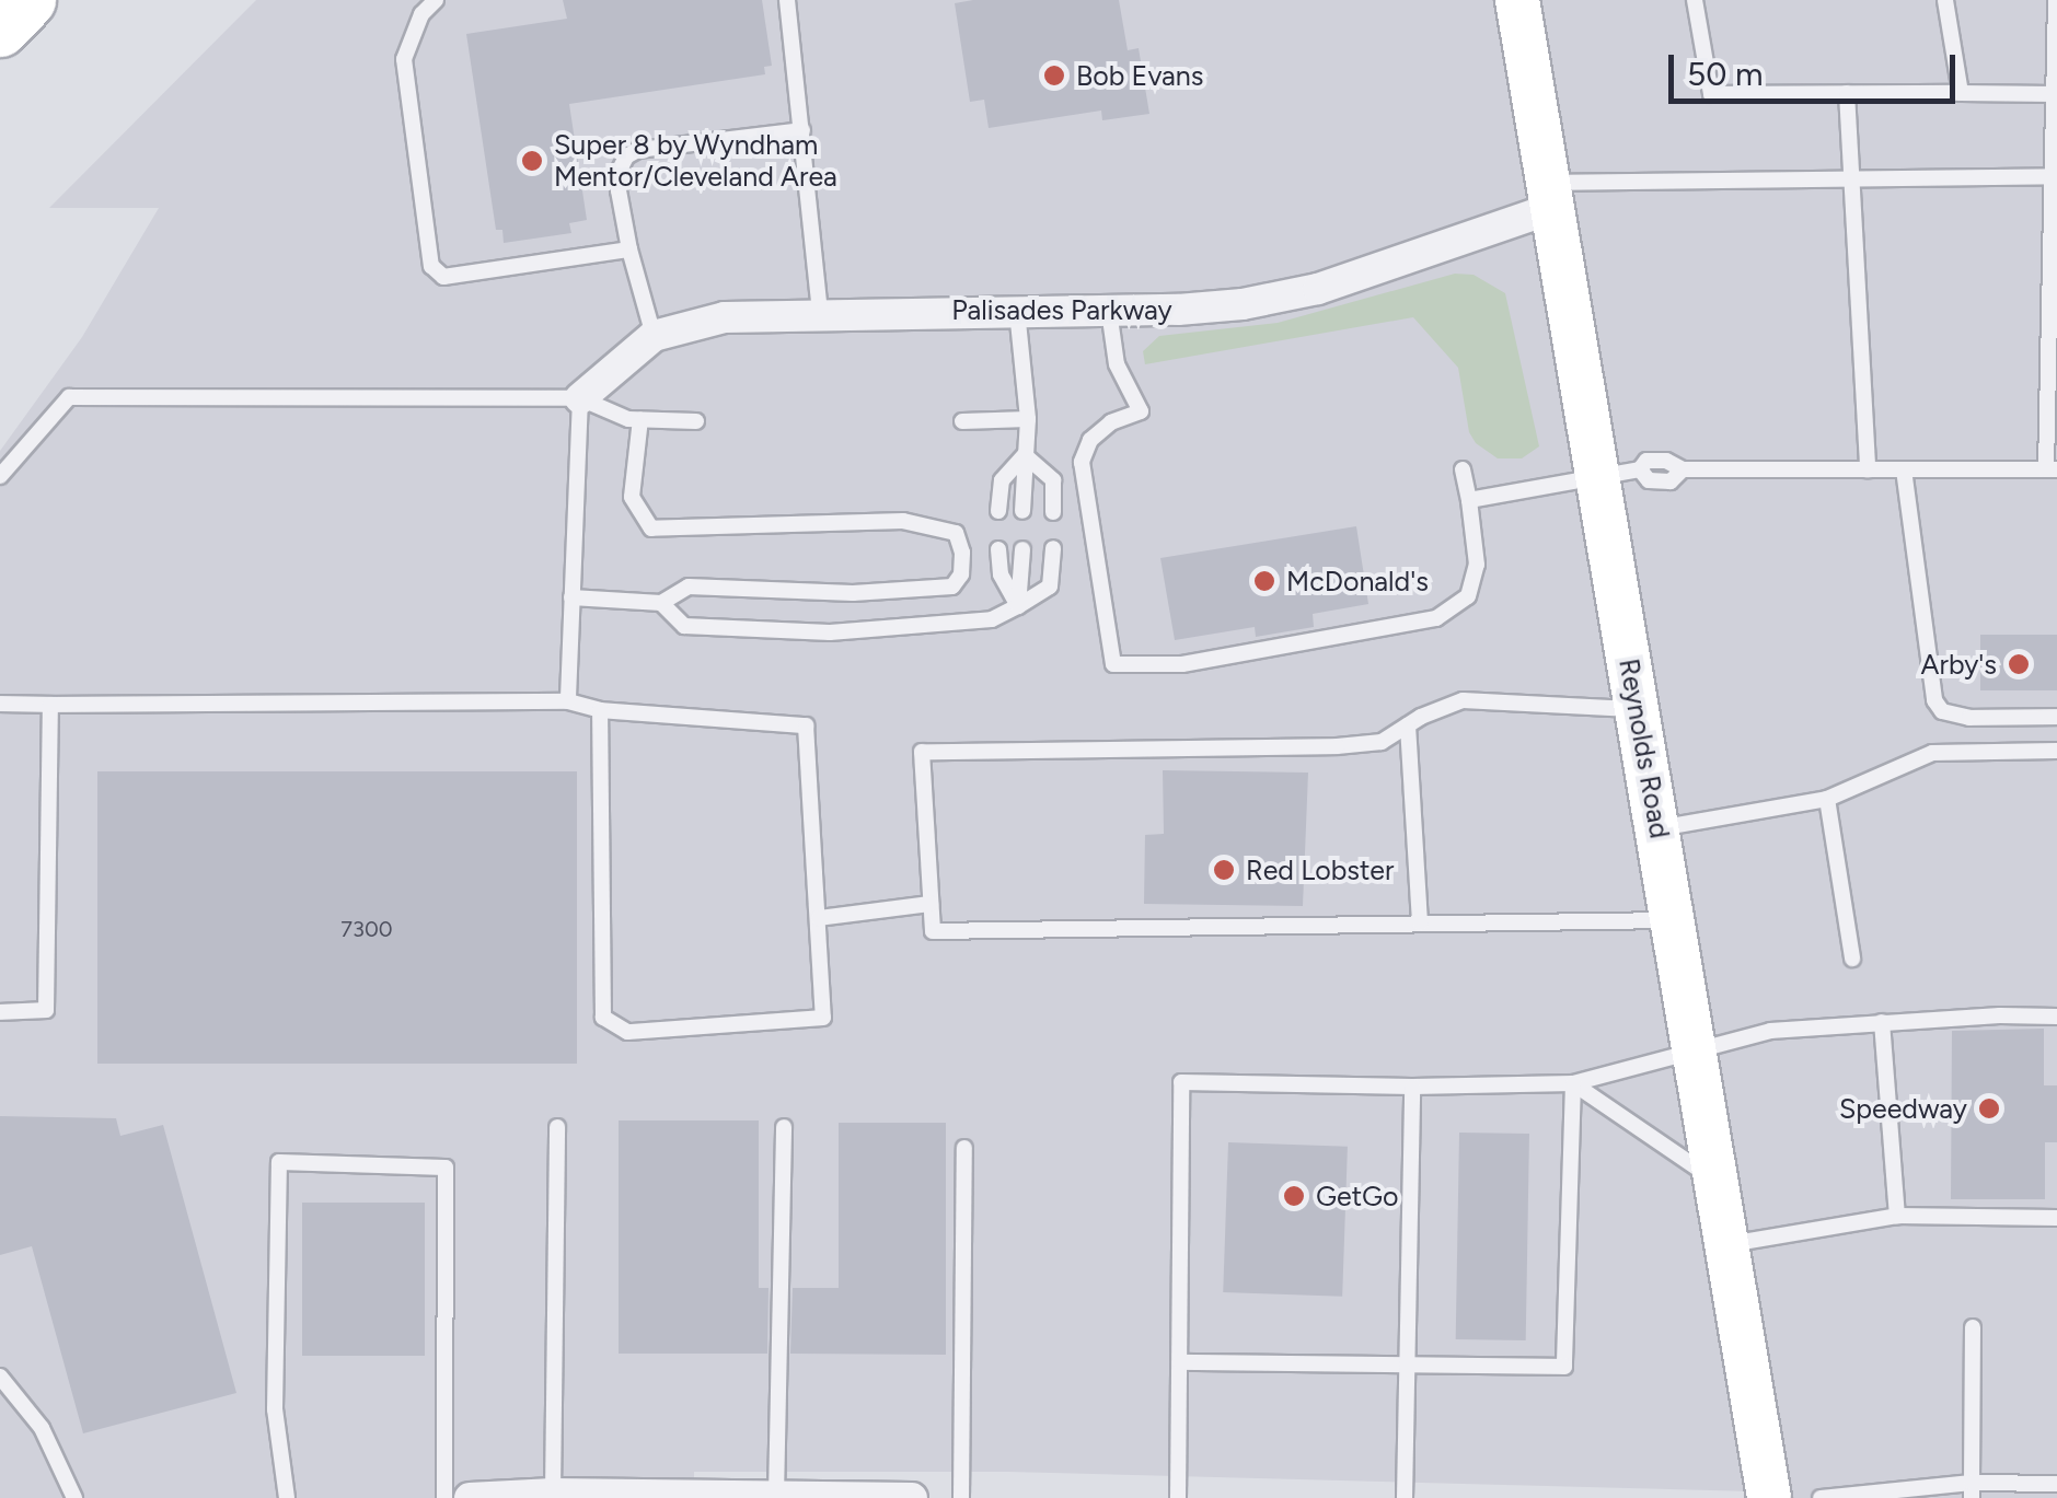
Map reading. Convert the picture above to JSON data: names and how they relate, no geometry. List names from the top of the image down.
{
  "streets": {
    "main road": ["Reynolds Road"],
    "street": ["Palisades Parkway"]
  },
  "crossings": [
    ["Palisades Parkway", "Reynolds Road"]
  ],
  "places": [
    "Bob Evans",
    "Super 8 by Wyndham Mentor/Cleveland Area",
    "McDonald's",
    "Arby's",
    "Red Lobster",
    "Speedway",
    "GetGo"
  ],
  "house_numbers": ["7300"],
  "scale_bar": "50 m"
}
